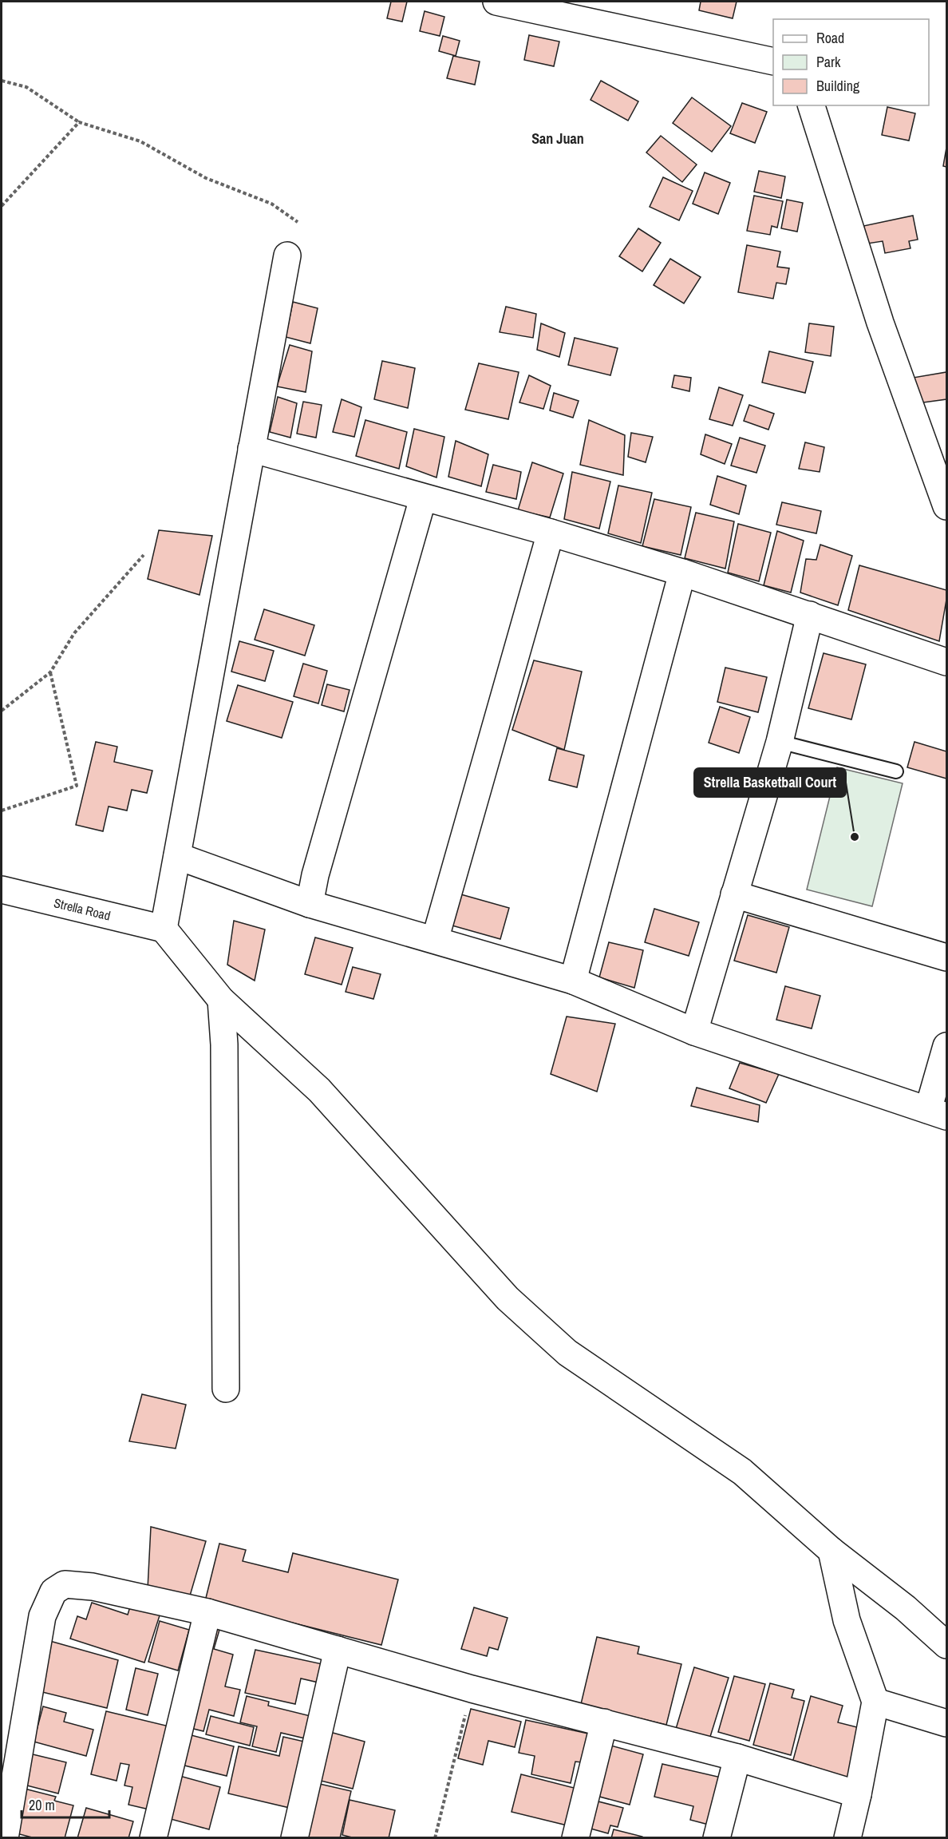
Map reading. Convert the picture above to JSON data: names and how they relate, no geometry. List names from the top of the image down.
{
  "streets": {
    "street": ["Strella Road"]
  },
  "districts": ["San Juan"],
  "places": ["Strella Basketball Court"],
  "legend": ["Road", "Park", "Building"],
  "scale_bar": "20 m"
}
